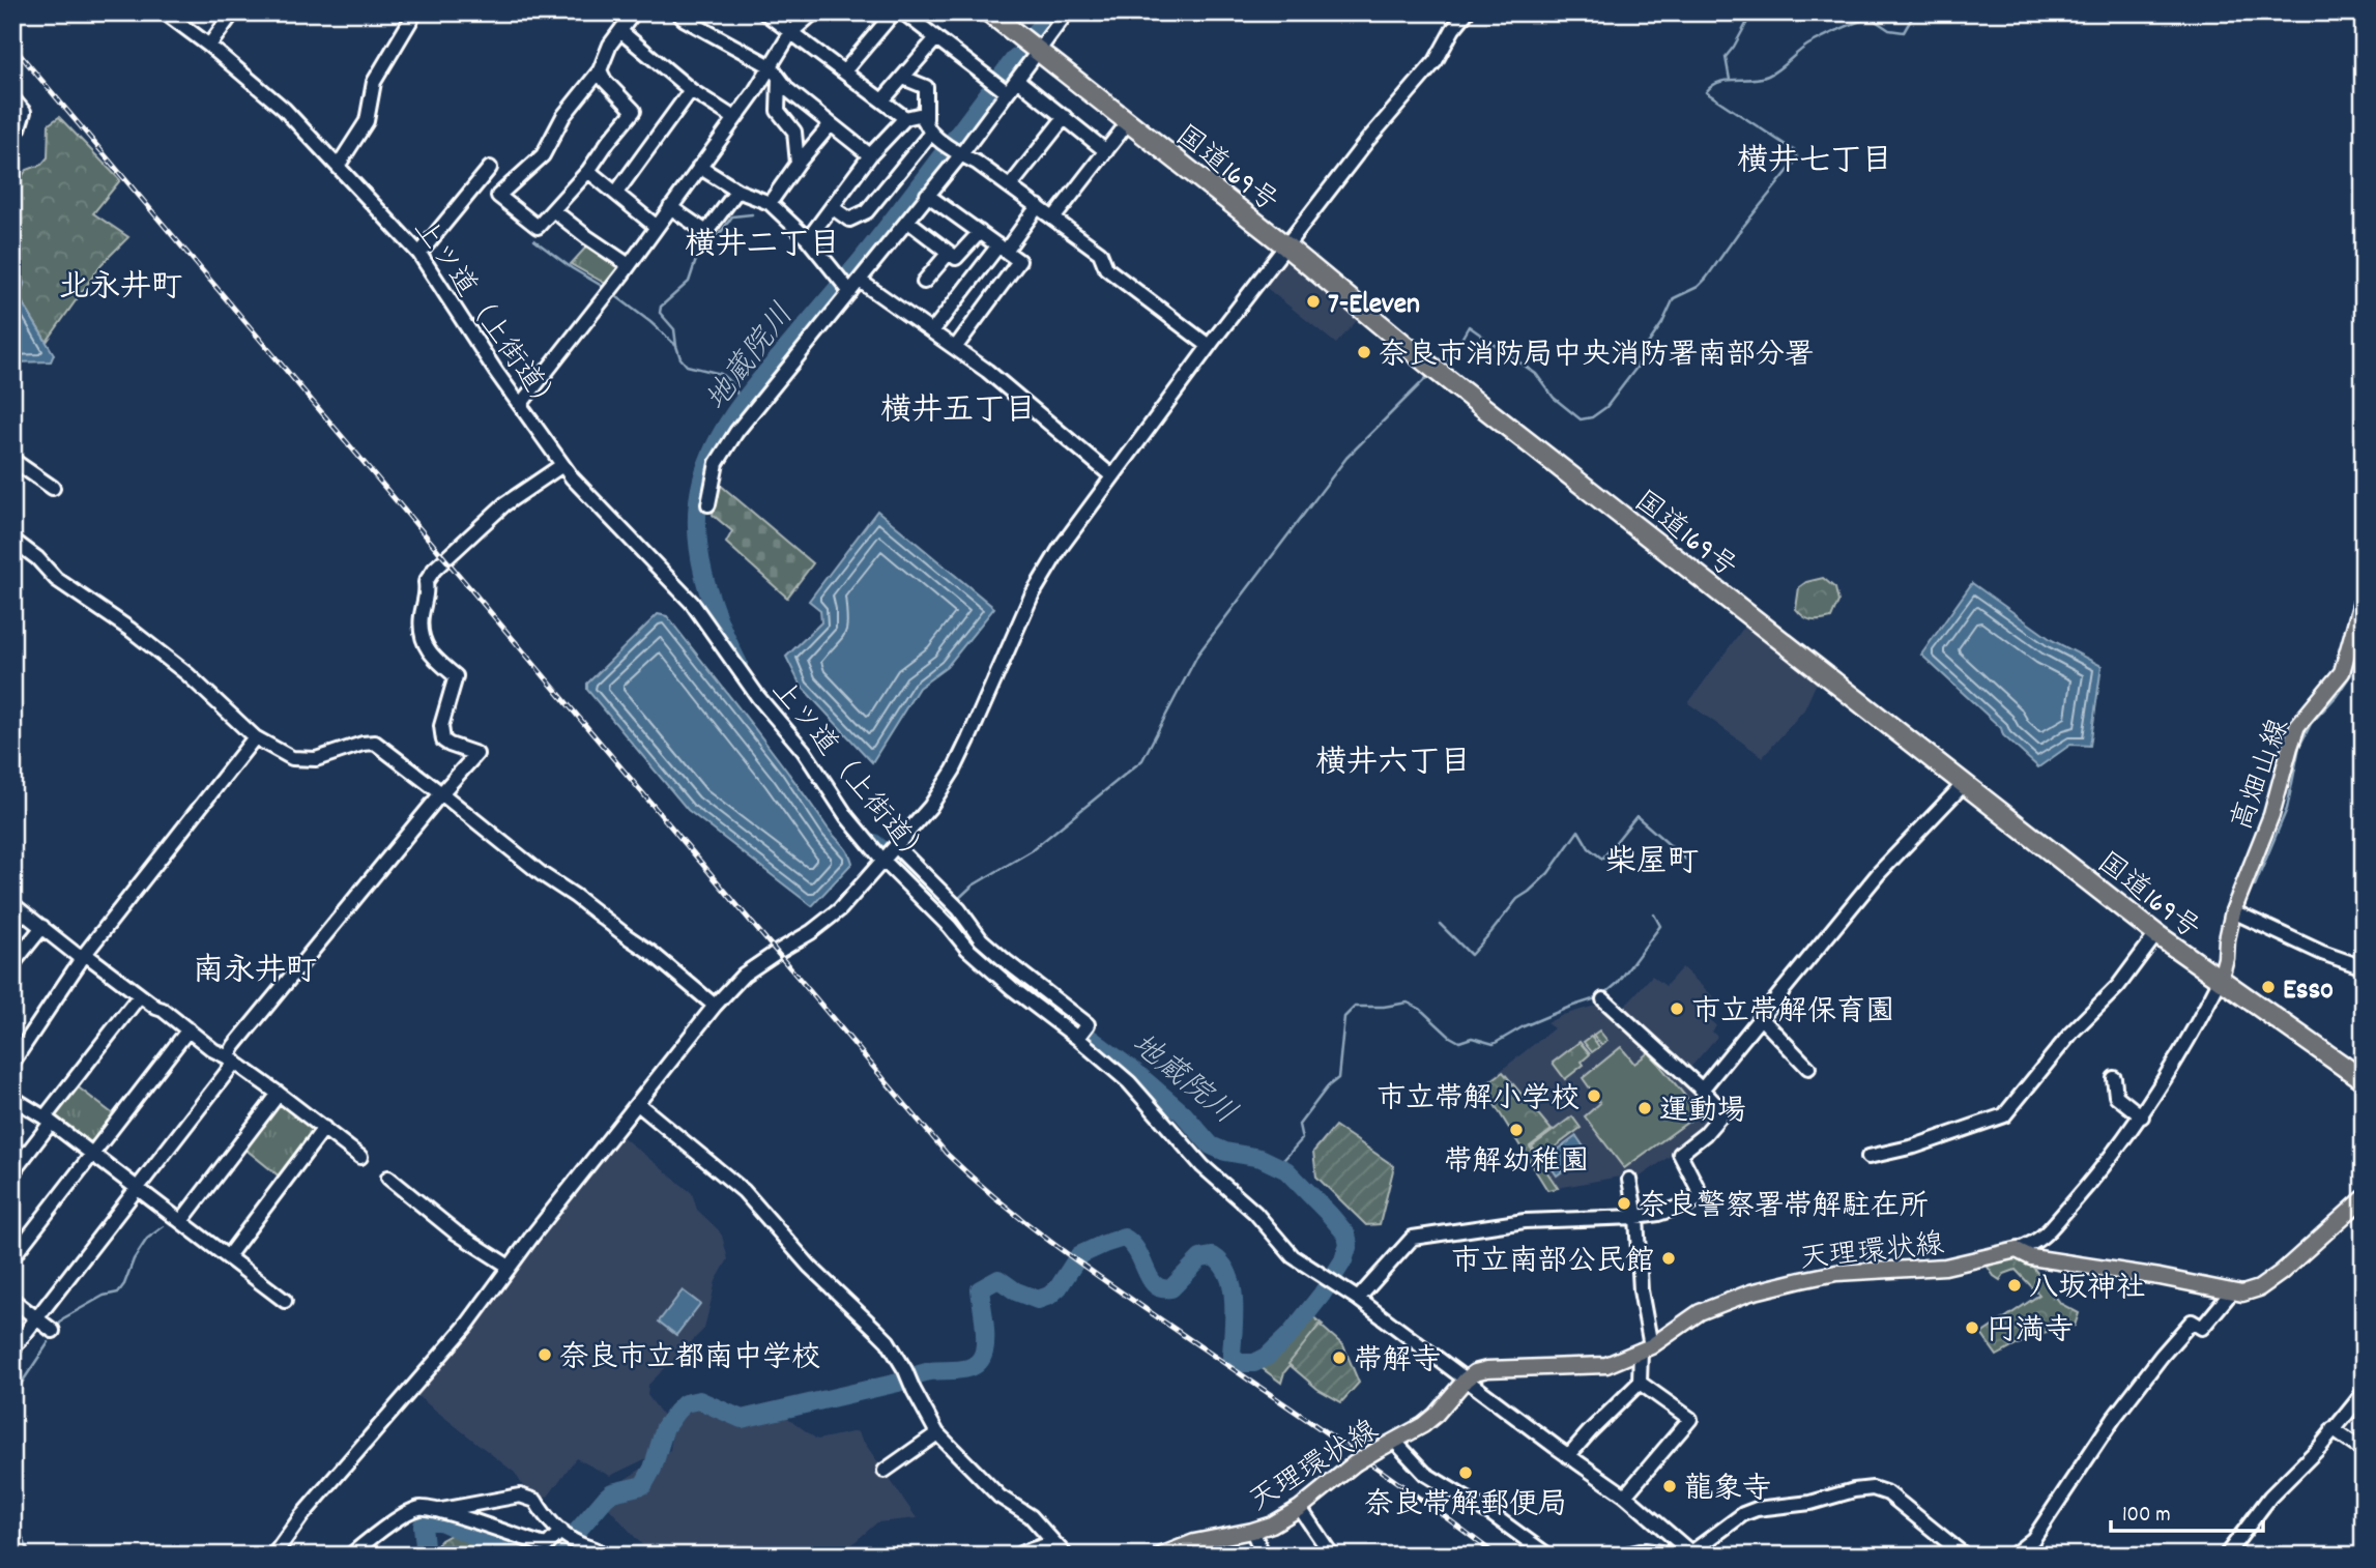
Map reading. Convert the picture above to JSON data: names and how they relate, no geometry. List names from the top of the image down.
{
  "streets": {
    "highway": ["国道169号"],
    "main road": ["高畑山線", "天理環状線"],
    "street": ["上ツ道（上街道）"]
  },
  "crossings": [
    ["国道169号", "高畑山線"],
    ["上ツ道（上街道）", "天理環状線"]
  ],
  "districts": [
    "横井七丁目",
    "横井二丁目",
    "北永井町",
    "横井五丁目",
    "横井六丁目",
    "柴屋町",
    "南永井町"
  ],
  "water": ["地蔵院川"],
  "places": [
    "7-Eleven",
    "奈良市消防局中央消防署南部分署",
    "Esso",
    "市立帯解保育園",
    "市立帯解小学校",
    "運動場",
    "帯解幼稚園",
    "奈良警察署帯解駐在所",
    "市立南部公民館",
    "八坂神社",
    "円満寺",
    "奈良市立都南中学校",
    "帯解寺",
    "奈良帯解郵便局",
    "龍象寺"
  ],
  "scale_bar": "100 m"
}
